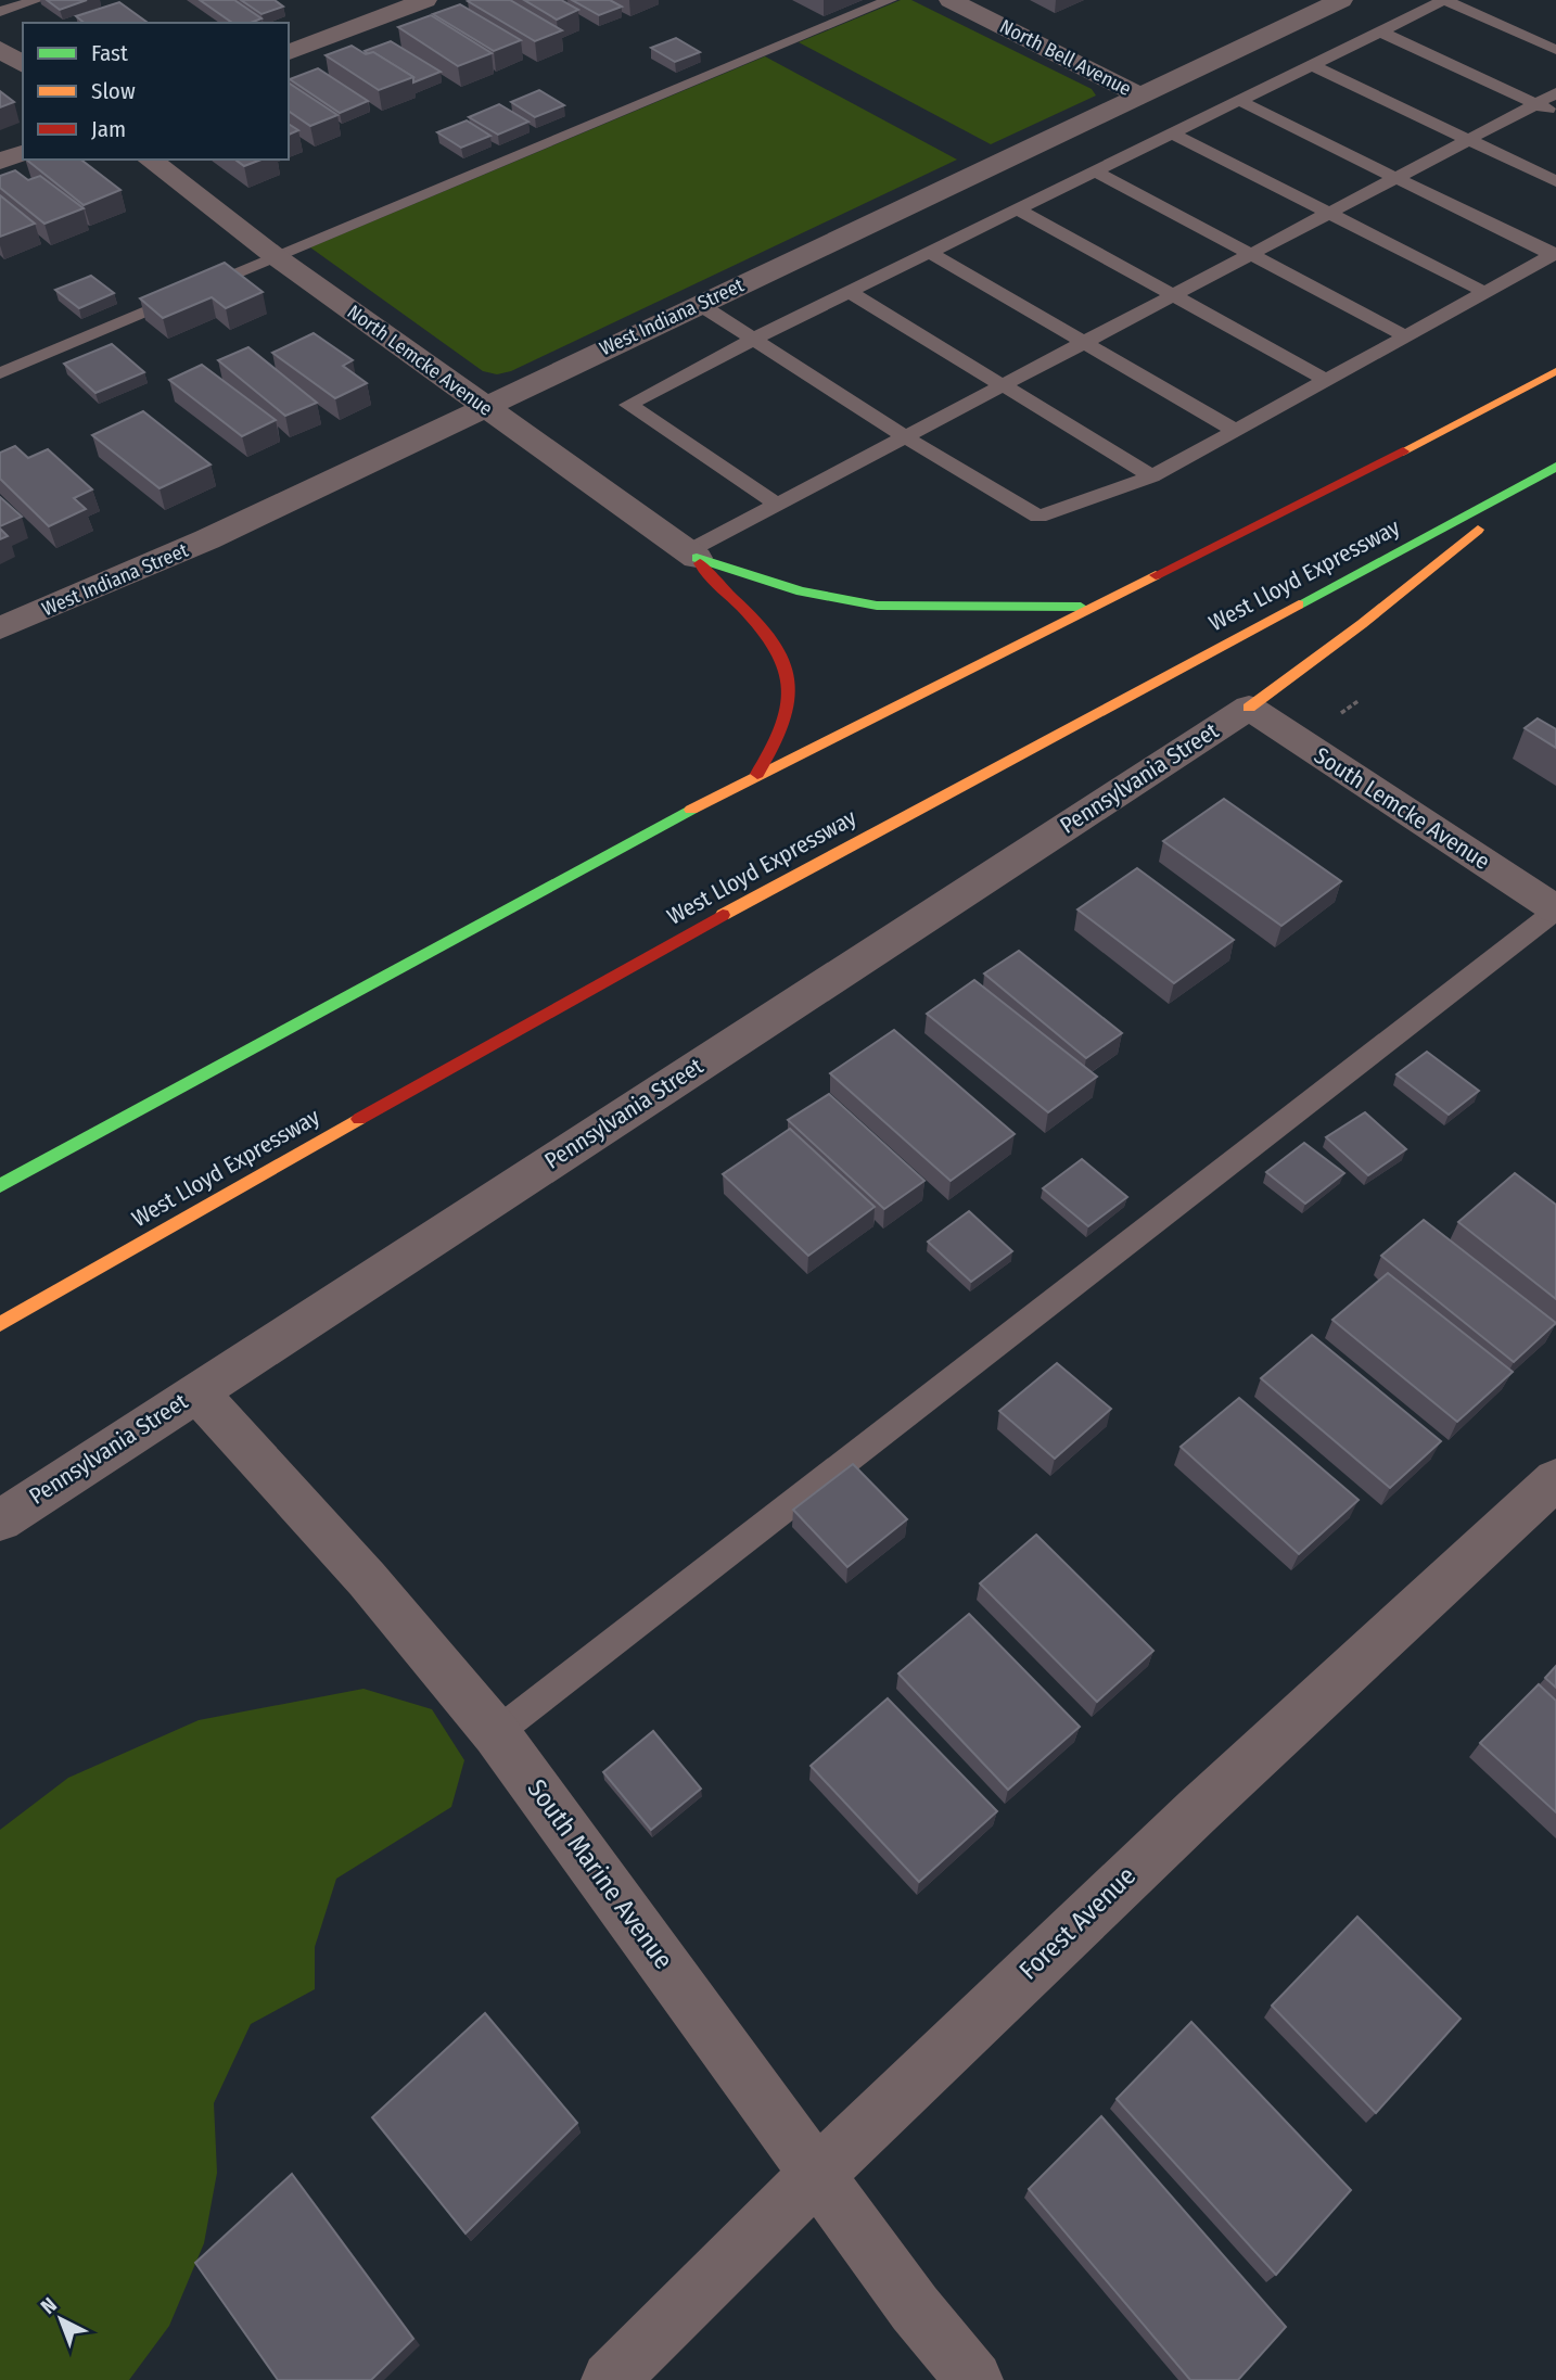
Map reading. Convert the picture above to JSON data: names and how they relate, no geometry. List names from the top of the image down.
{
  "streets": {
    "highway": ["West Lloyd Expressway"],
    "street": [
      "North Bell Avenue",
      "West Indiana Street",
      "North Lemcke Avenue",
      "Pennsylvania Street",
      "South Lemcke Avenue",
      "South Marine Avenue",
      "Forest Avenue"
    ]
  },
  "crossings": [
    ["North Bell Avenue", "West Indiana Street"],
    ["West Indiana Street", "North Lemcke Avenue"],
    ["Pennsylvania Street", "South Lemcke Avenue"],
    ["Pennsylvania Street", "South Marine Avenue"],
    ["South Marine Avenue", "Forest Avenue"]
  ],
  "legend": ["Fast", "Slow", "Jam"],
  "north": "top left"
}
